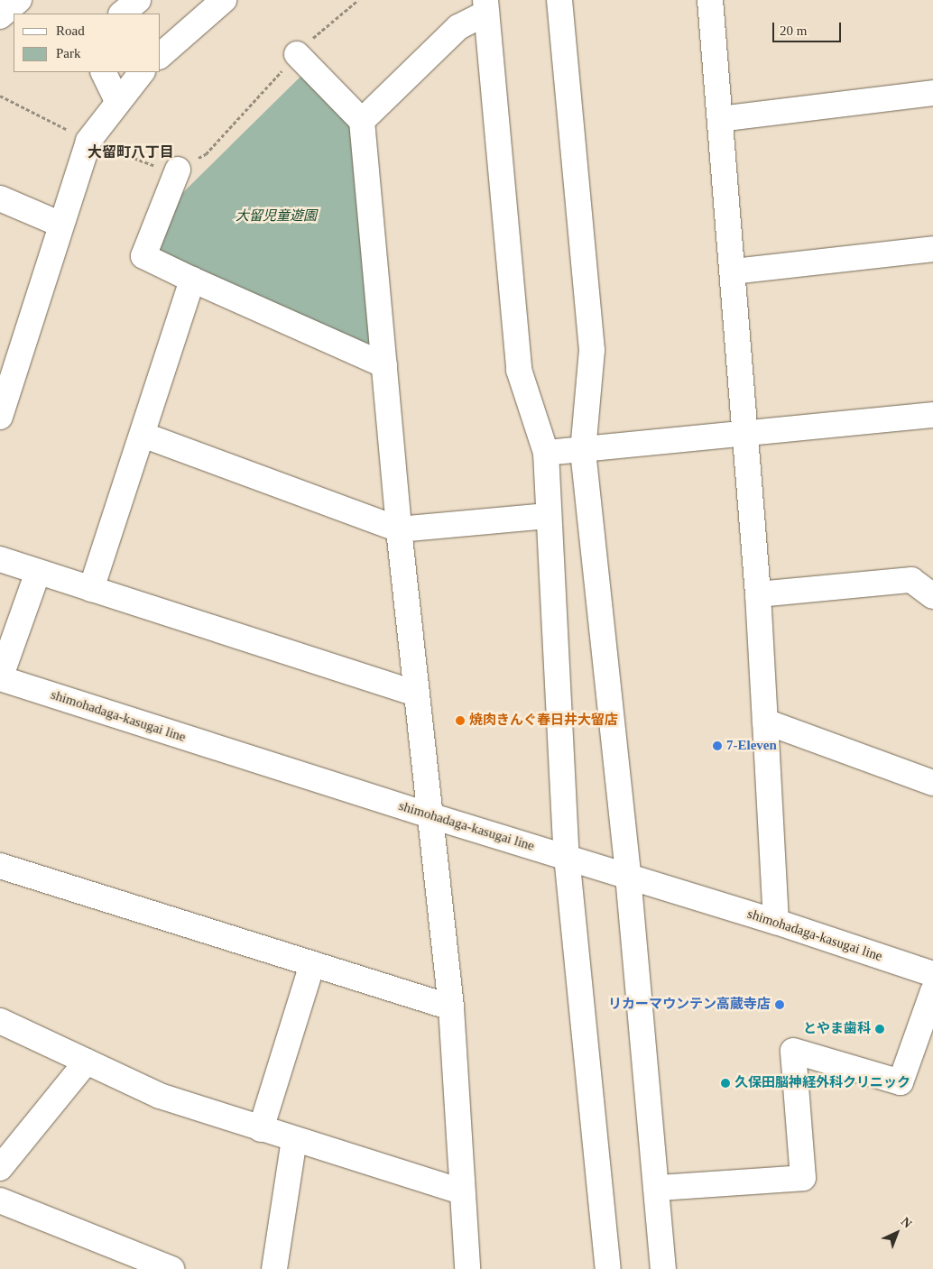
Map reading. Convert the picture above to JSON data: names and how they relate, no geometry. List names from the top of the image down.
{
  "streets": {
    "street": ["shimohadaga-kasugai line"]
  },
  "districts": ["大留町八丁目"],
  "parks": ["大留児童遊園"],
  "places": [
    "焼肉きんぐ春日井大留店",
    "7-Eleven",
    "リカーマウンテン高蔵寺店",
    "とやま歯科",
    "久保田脳神経外科クリニック"
  ],
  "legend": ["Road", "Park"],
  "scale_bar": "20 m",
  "north": "top right"
}
